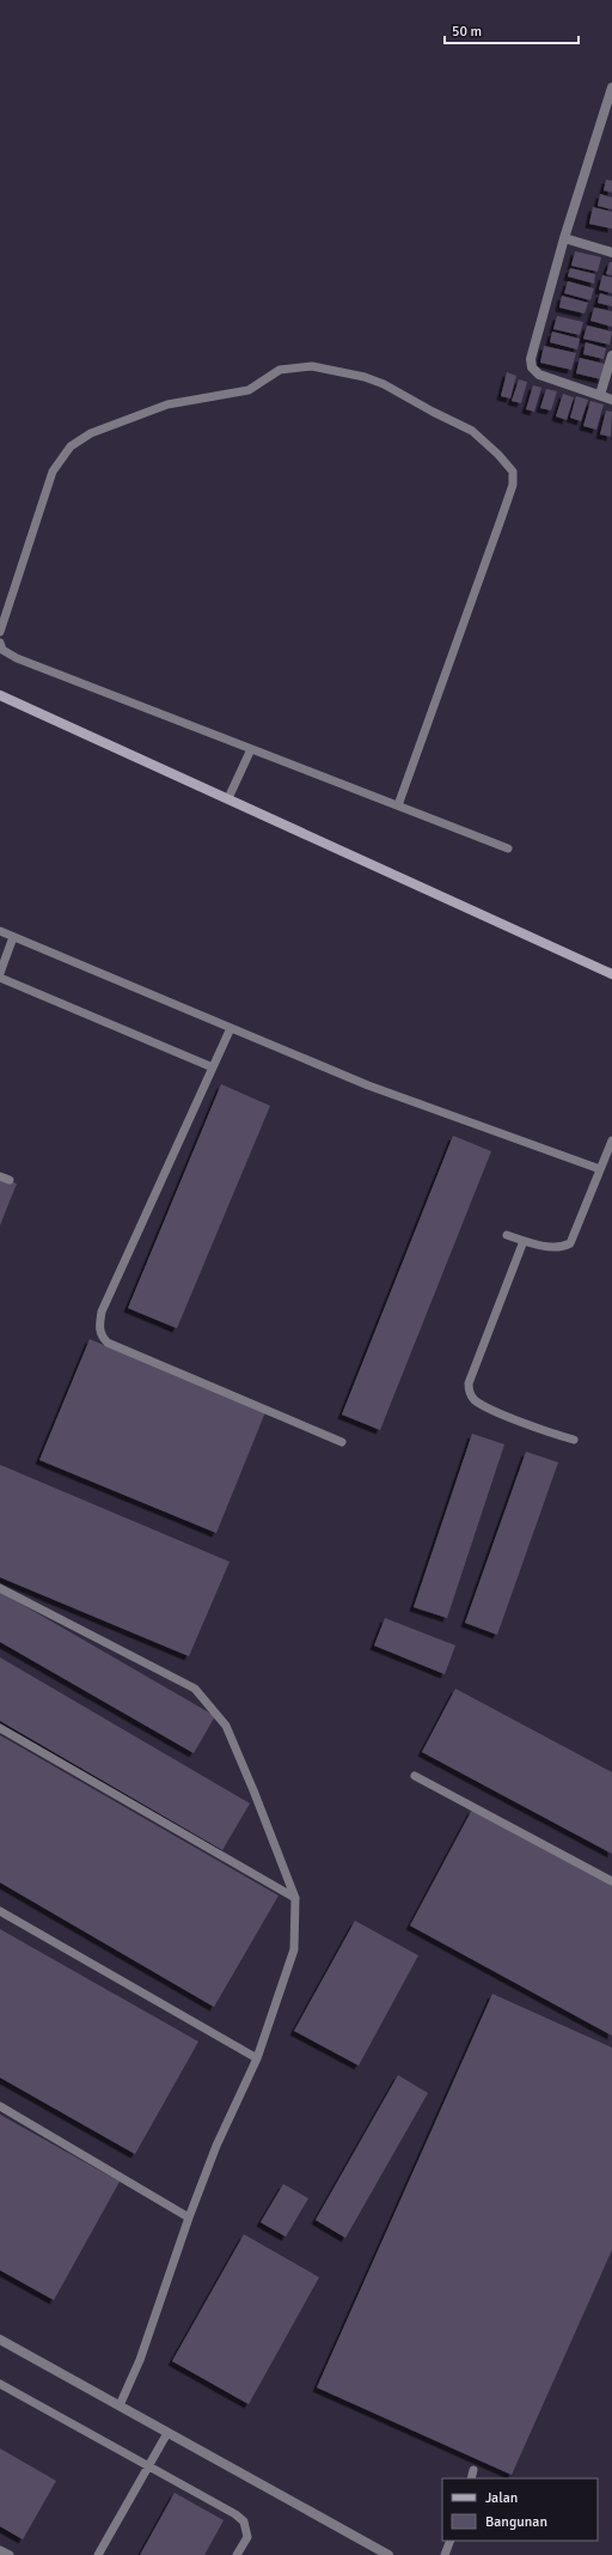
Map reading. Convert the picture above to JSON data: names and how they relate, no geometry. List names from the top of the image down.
{
  "legend": ["Jalan", "Bangunan"],
  "scale_bar": "50 m"
}
